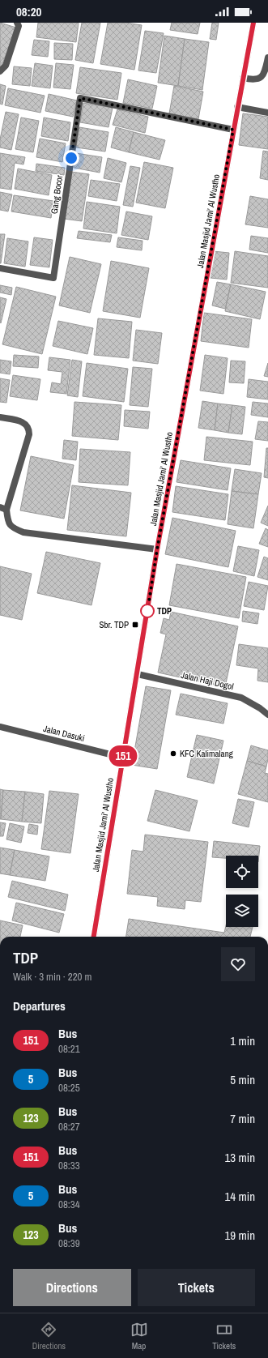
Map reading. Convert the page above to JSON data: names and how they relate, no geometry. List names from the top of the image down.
{
  "streets": {
    "street": [
      "Gang Bocor",
      "Jalan Masjid Jami' Al Wustho",
      "Jalan Haji Dogol",
      "Jalan Dasuki"
    ]
  },
  "crossings": [
    ["Gang Bocor", "Jalan Masjid Jami' Al Wustho"],
    ["Jalan Masjid Jami' Al Wustho", "Jalan Haji Dogol"],
    ["Jalan Masjid Jami' Al Wustho", "Jalan Dasuki"]
  ],
  "places": {
    "other": ["TDP", "KFC Kalimalang"],
    "transit": ["Sbr. TDP"]
  },
  "lines": ["bus line 151"],
  "page": {
    "status": "08:20",
    "on_map": "151",
    "heading": [
      ["TDP", "Walk · 3 min · 220 m"],
      "Departures"
    ],
    "list": [
      {
        "mark": "151",
        "name": "Bus",
        "note": "08:21",
        "value": "1 min"
      },
      {
        "mark": "5",
        "name": "Bus",
        "note": "08:25",
        "value": "5 min"
      },
      {
        "mark": "123",
        "name": "Bus",
        "note": "08:27",
        "value": "7 min"
      },
      {
        "mark": "151",
        "name": "Bus",
        "note": "08:33",
        "value": "13 min"
      },
      {
        "mark": "5",
        "name": "Bus",
        "note": "08:34",
        "value": "14 min"
      },
      {
        "mark": "123",
        "name": "Bus",
        "note": "08:39",
        "value": "19 min"
      }
    ],
    "buttons": ["Directions", "Tickets"],
    "tabs": ["Directions", "Map", "Tickets"]
  }
}
